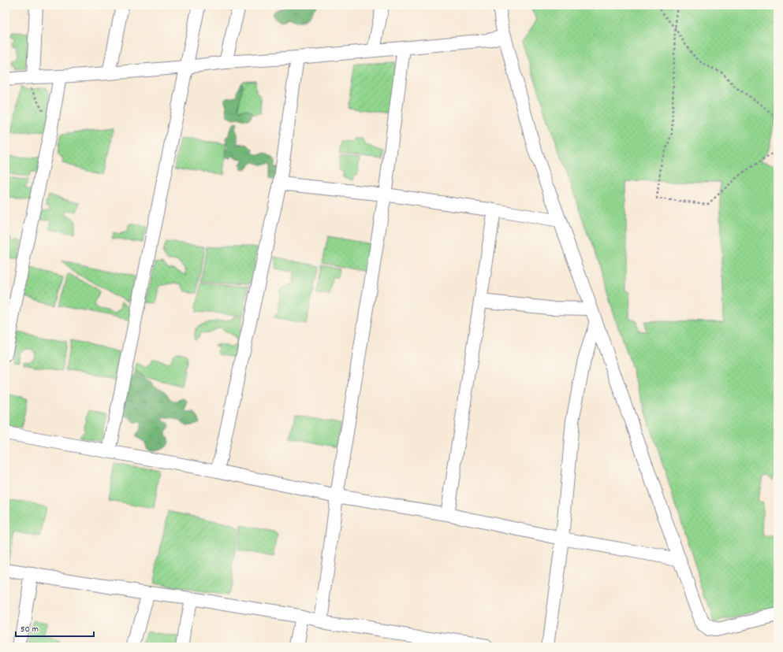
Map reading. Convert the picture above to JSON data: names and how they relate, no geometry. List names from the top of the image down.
{
  "scale_bar": "50 m"
}
